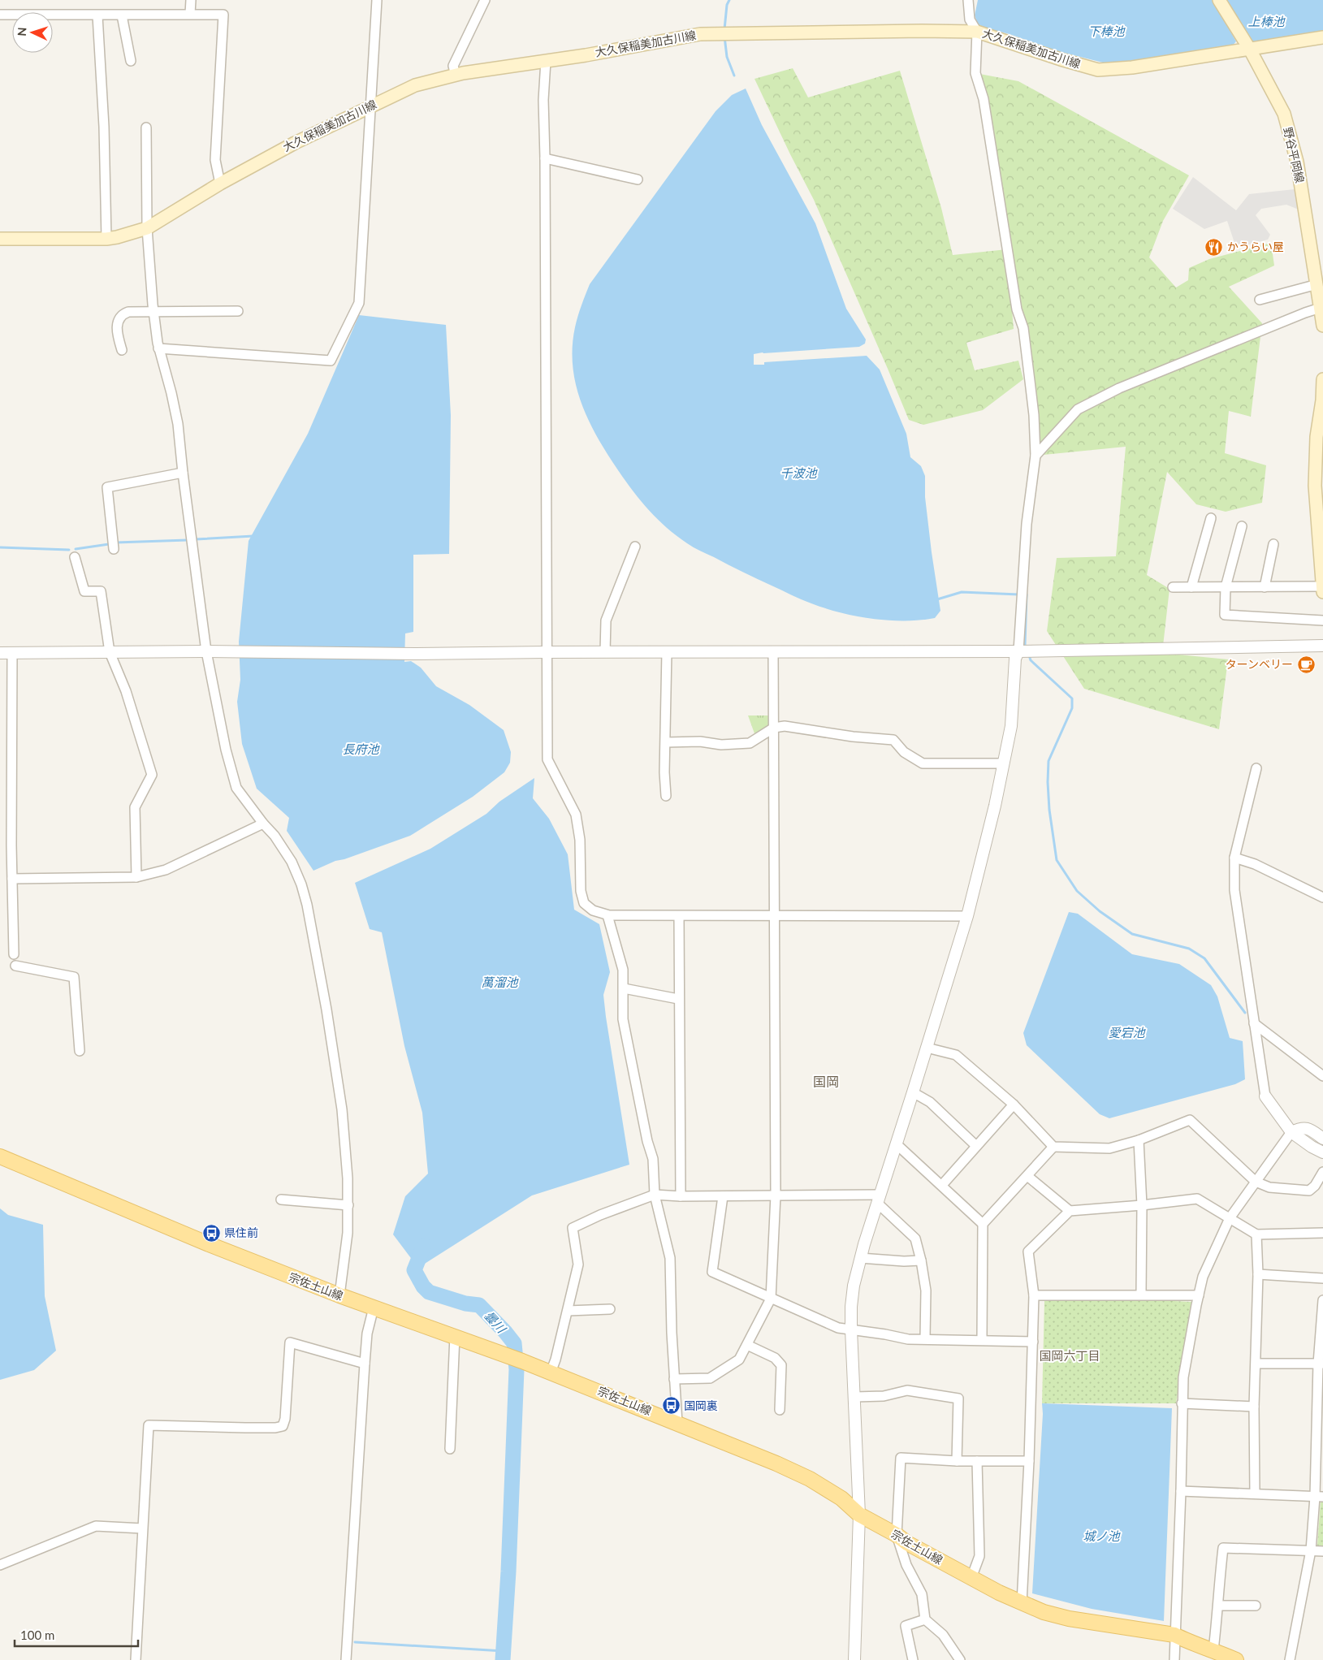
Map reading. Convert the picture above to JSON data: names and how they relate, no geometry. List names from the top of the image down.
{
  "streets": {
    "main road": ["大久保稲美加古川線", "野谷平岡線", "宗佐土山線"]
  },
  "crossings": [
    ["大久保稲美加古川線", "野谷平岡線"]
  ],
  "districts": ["国岡", "国岡六丁目"],
  "water": [
    "上棒池",
    "下棒池",
    "千波池",
    "長府池",
    "萬溜池",
    "愛宕池",
    "曇川",
    "城ノ池"
  ],
  "places": {
    "restaurant": ["かうらい屋"],
    "cafe": ["ターンベリー"],
    "bus stop": ["県住前", "国岡裏"]
  },
  "scale_bar": "100 m",
  "north": "left"
}
